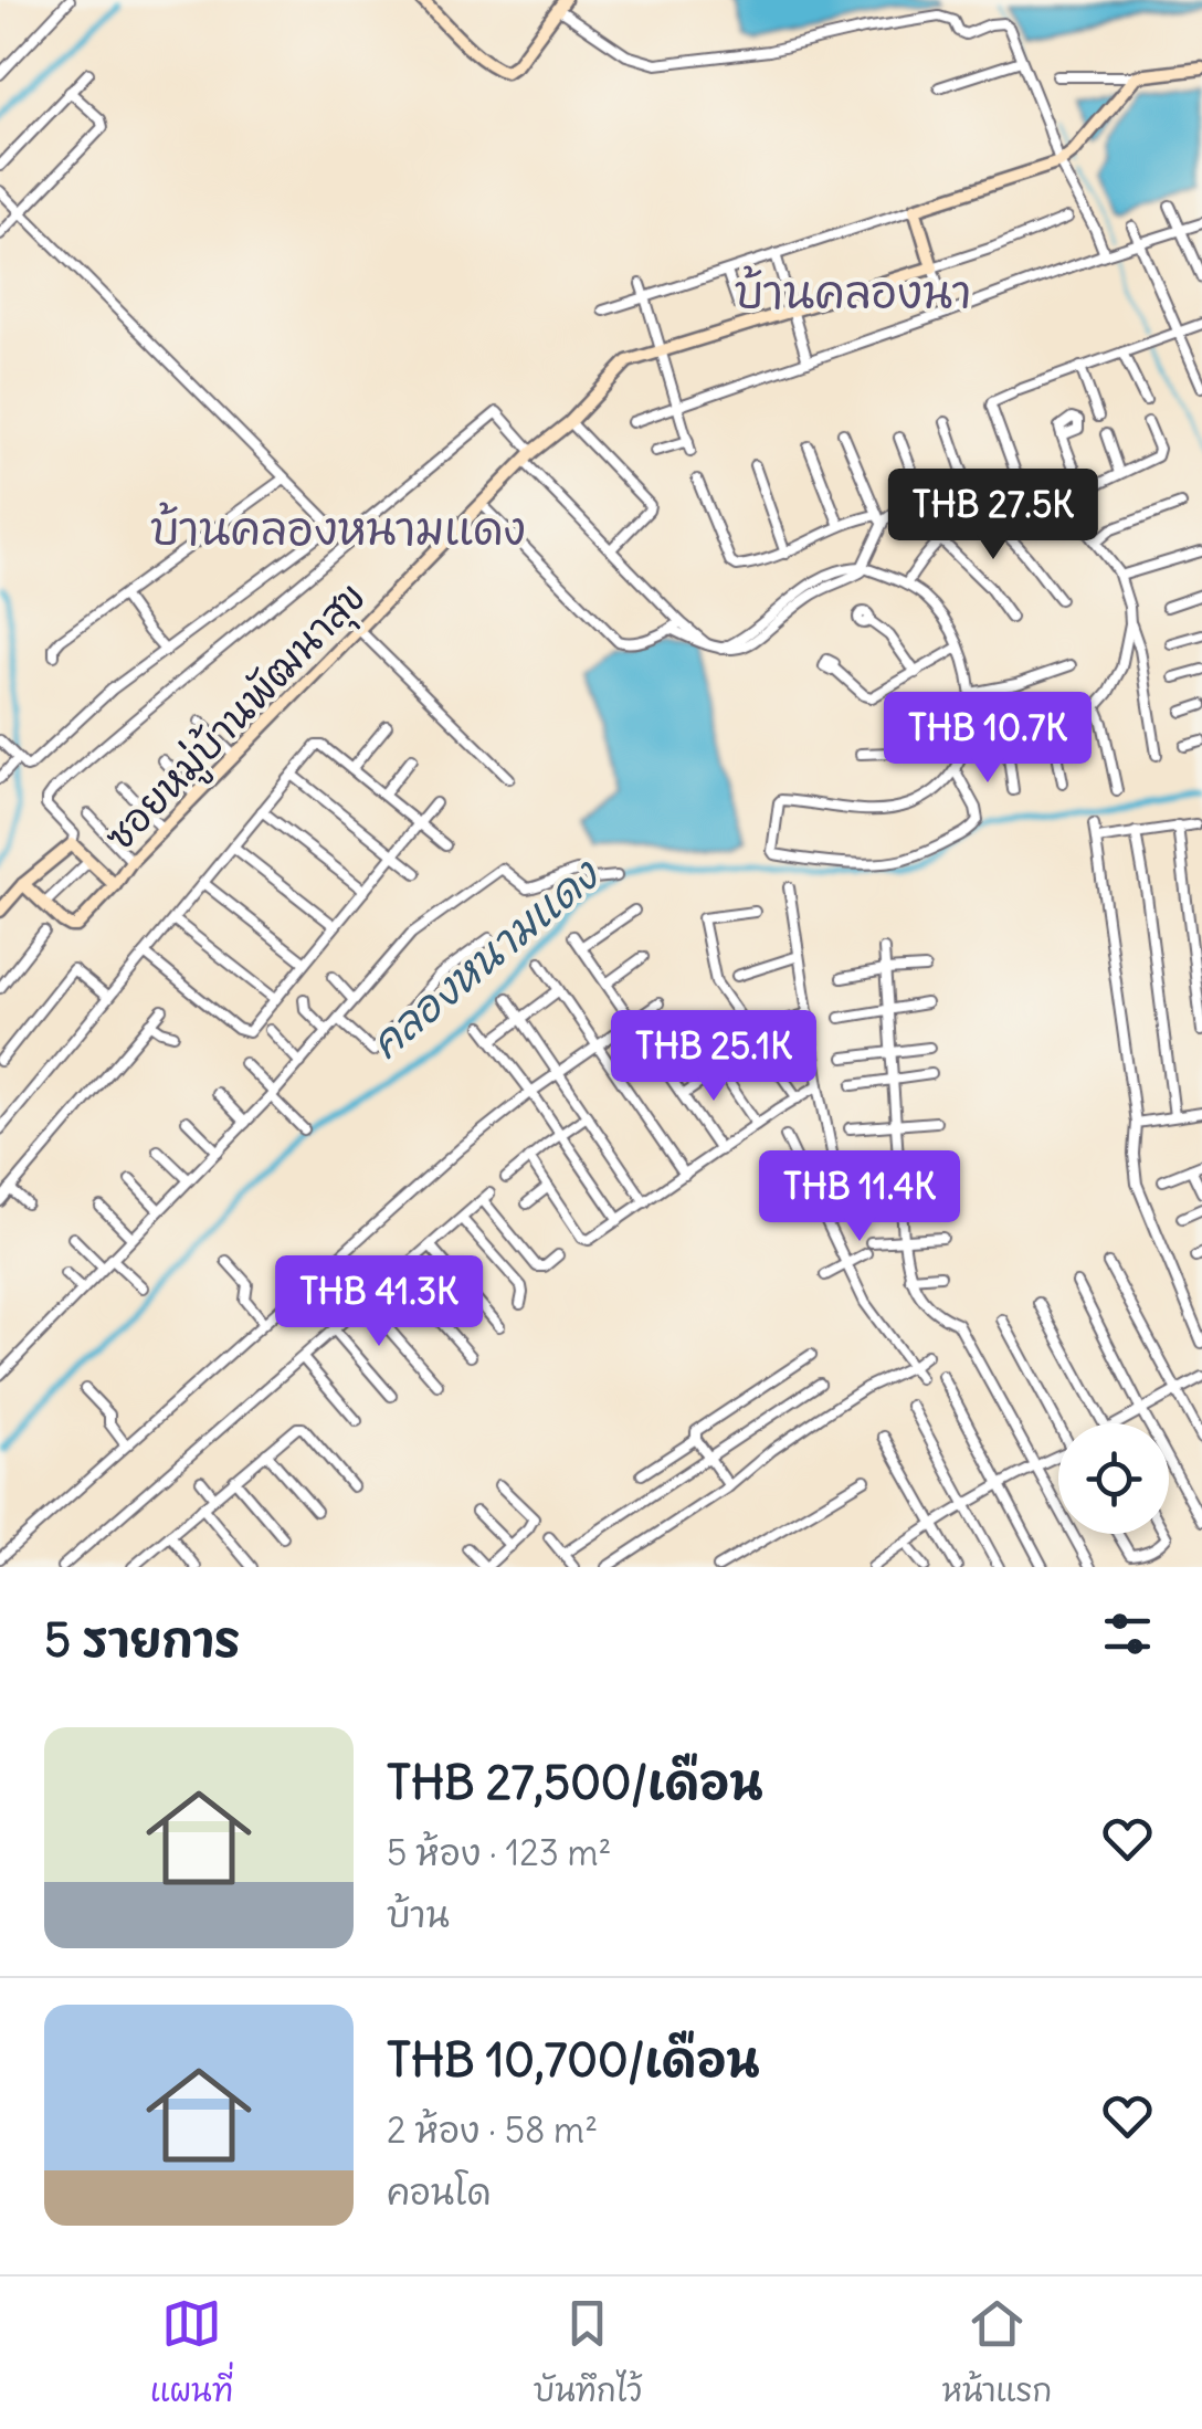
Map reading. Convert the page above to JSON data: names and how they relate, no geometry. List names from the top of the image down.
{
  "streets": {
    "street": ["ซอยหมู่บ้านพัฒนาสุข"]
  },
  "districts": ["บ้านคลองนา", "บ้านคลองหนามแดง"],
  "water": ["คลองหนามแดง"],
  "page": {
    "price": [
      "THB 27.5K",
      "THB 10.7K",
      "THB 25.1K",
      "THB 11.4K",
      "THB 41.3K"
    ],
    "heading": "5 รายการ",
    "list": [
      {
        "name": "THB 27,500/เดือน",
        "note": "5 ห้อง · 123 m² · บ้าน"
      },
      {
        "name": "THB 10,700/เดือน",
        "note": "2 ห้อง · 58 m² · คอนโด"
      }
    ],
    "tabs": ["แผนที่", "บันทึกไว้", "หน้าแรก"]
  }
}
